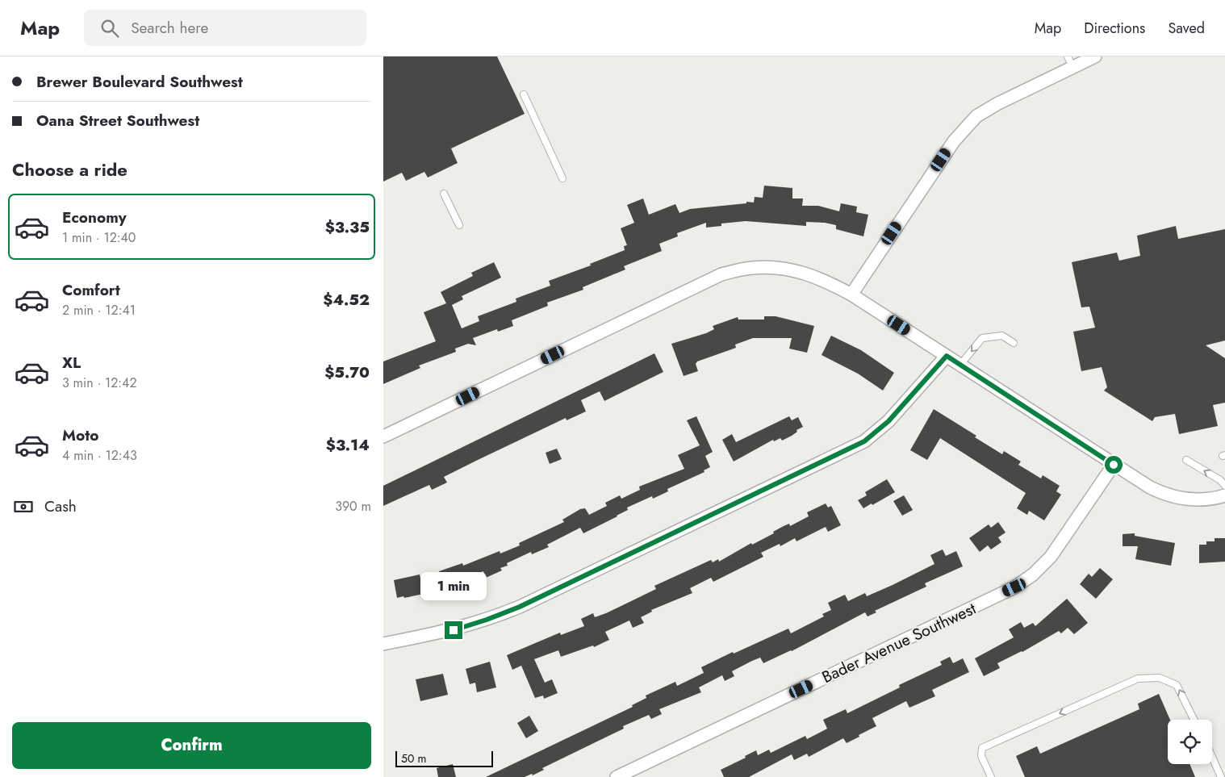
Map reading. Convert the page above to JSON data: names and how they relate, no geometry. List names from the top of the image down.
{
  "streets": {
    "street": ["Bader Avenue Southwest"]
  },
  "scale_bar": "50 m",
  "page": {
    "header": "Map",
    "search": "Search here",
    "nav": ["Map", "Directions", "Saved"],
    "banner": ["Brewer Boulevard Southwest", "Oana Street Southwest"],
    "heading": "Choose a ride",
    "list": [
      {
        "name": "Economy",
        "note": "1 min · 12:40",
        "value": "$3.35"
      },
      {
        "name": "Comfort",
        "note": "2 min · 12:41",
        "value": "$4.52"
      },
      {
        "name": "XL",
        "note": "3 min · 12:42",
        "value": "$5.70"
      },
      {
        "name": "Moto",
        "note": "4 min · 12:43",
        "value": "$3.14"
      }
    ],
    "pay": ["Cash", "390 m"],
    "bubble": "1 min",
    "buttons": "Confirm",
    "scale": "50 m"
  }
}
